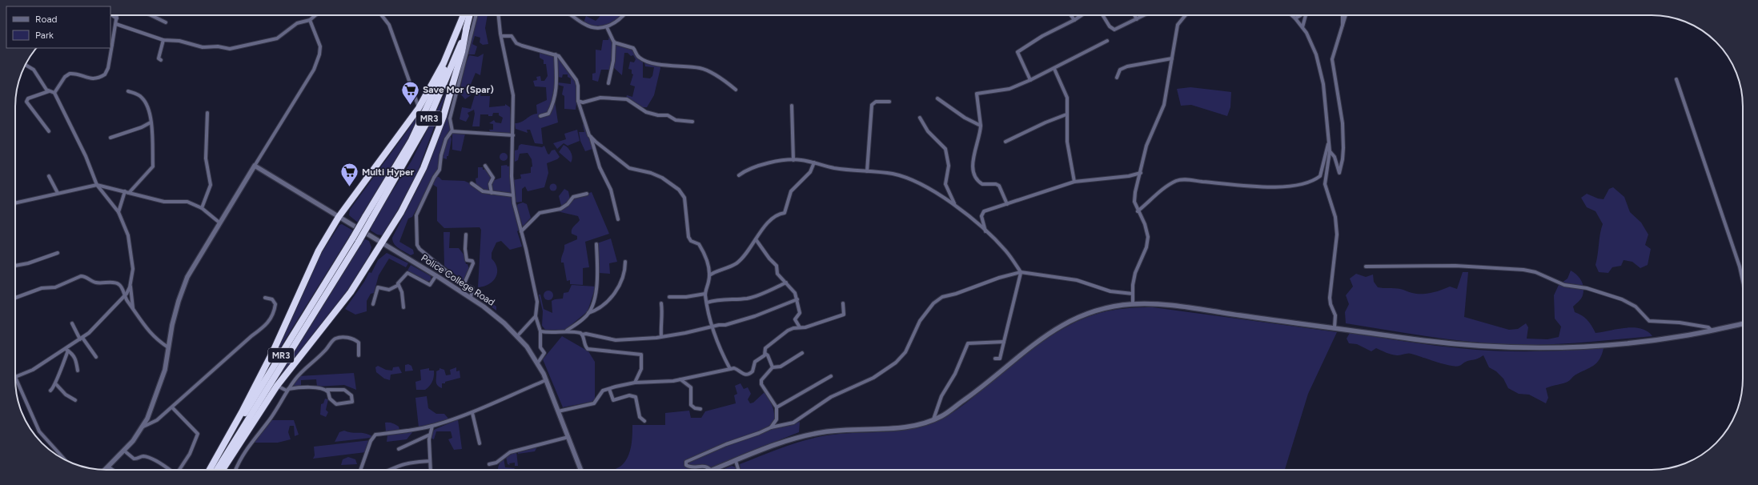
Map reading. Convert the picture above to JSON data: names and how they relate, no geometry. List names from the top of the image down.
{
  "streets": {
    "highway": ["MR3"],
    "street": ["Police College Road"]
  },
  "places": {
    "supermarket": ["Save Mor (Spar)", "Multi Hyper"]
  },
  "legend": ["Road", "Park"]
}
